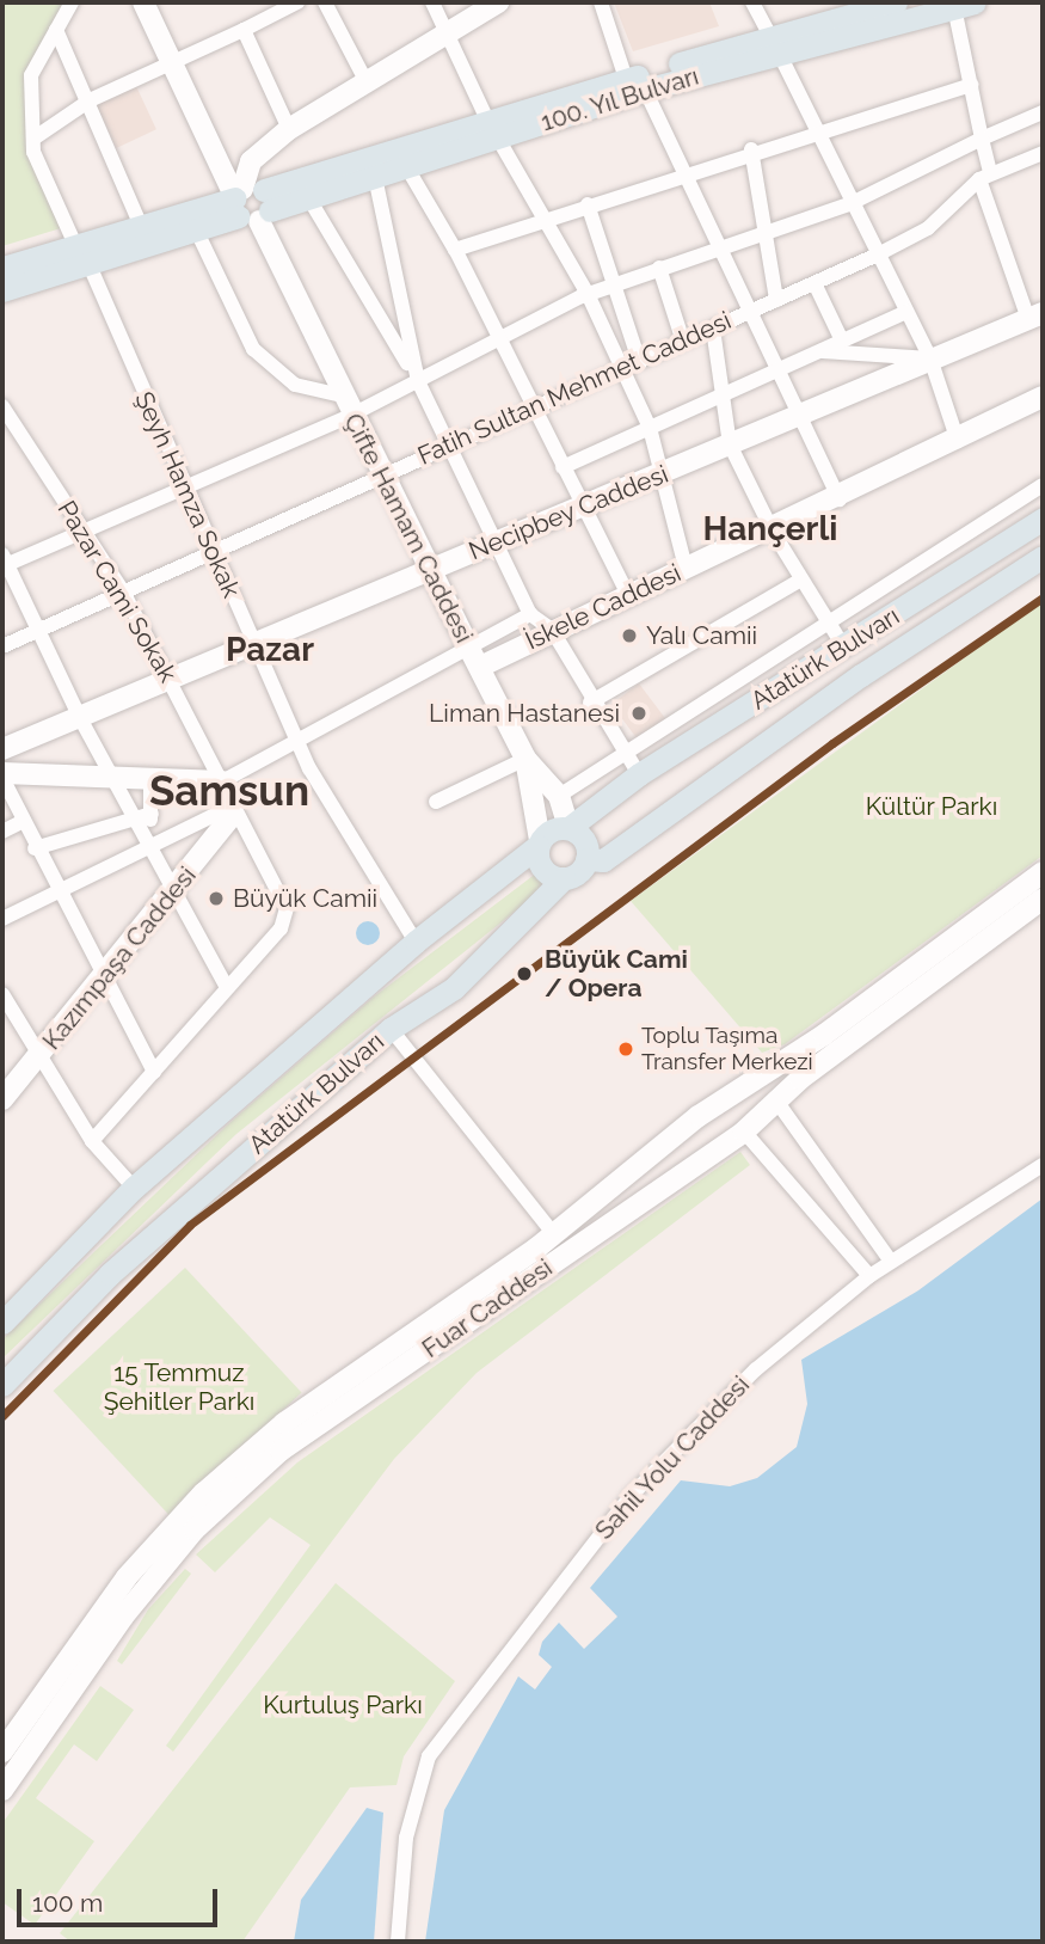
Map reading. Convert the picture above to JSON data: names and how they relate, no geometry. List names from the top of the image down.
{
  "streets": {
    "main road": [
      "100. Yıl Bulvarı",
      "Necipbey Caddesi",
      "Çifte Hamam Caddesi",
      "İskele Caddesi",
      "Atatürk Bulvarı",
      "Kazımpaşa Caddesi",
      "Fuar Caddesi"
    ],
    "street": [
      "Fatih Sultan Mehmet Caddesi",
      "Şeyh Hamza Sokak",
      "Pazar Cami Sokak",
      "Sahil Yolu Caddesi"
    ]
  },
  "crossings": [
    ["100. Yıl Bulvarı", "Şeyh Hamza Sokak"],
    ["100. Yıl Bulvarı", "Çifte Hamam Caddesi"],
    ["Fatih Sultan Mehmet Caddesi", "Şeyh Hamza Sokak"],
    ["Fatih Sultan Mehmet Caddesi", "Çifte Hamam Caddesi"],
    ["Fatih Sultan Mehmet Caddesi", "Pazar Cami Sokak"],
    ["Şeyh Hamza Sokak", "Necipbey Caddesi"],
    ["Şeyh Hamza Sokak", "Atatürk Bulvarı"],
    ["Necipbey Caddesi", "Çifte Hamam Caddesi"],
    ["Necipbey Caddesi", "Pazar Cami Sokak"],
    ["Çifte Hamam Caddesi", "İskele Caddesi"],
    ["Çifte Hamam Caddesi", "Atatürk Bulvarı"],
    ["Pazar Cami Sokak", "Kazımpaşa Caddesi"]
  ],
  "districts": ["Hançerli", "Pazar", "Samsun"],
  "parks": ["Kültür Parkı", "15 Temmuz Şehitler Parkı", "Kurtuluş Parkı"],
  "places": [
    "Yalı Camii",
    "Liman Hastanesi",
    "Büyük Camii",
    "Büyük Cami / Opera",
    "Toplu Taşıma Transfer Merkezi"
  ],
  "scale_bar": "100 m"
}
